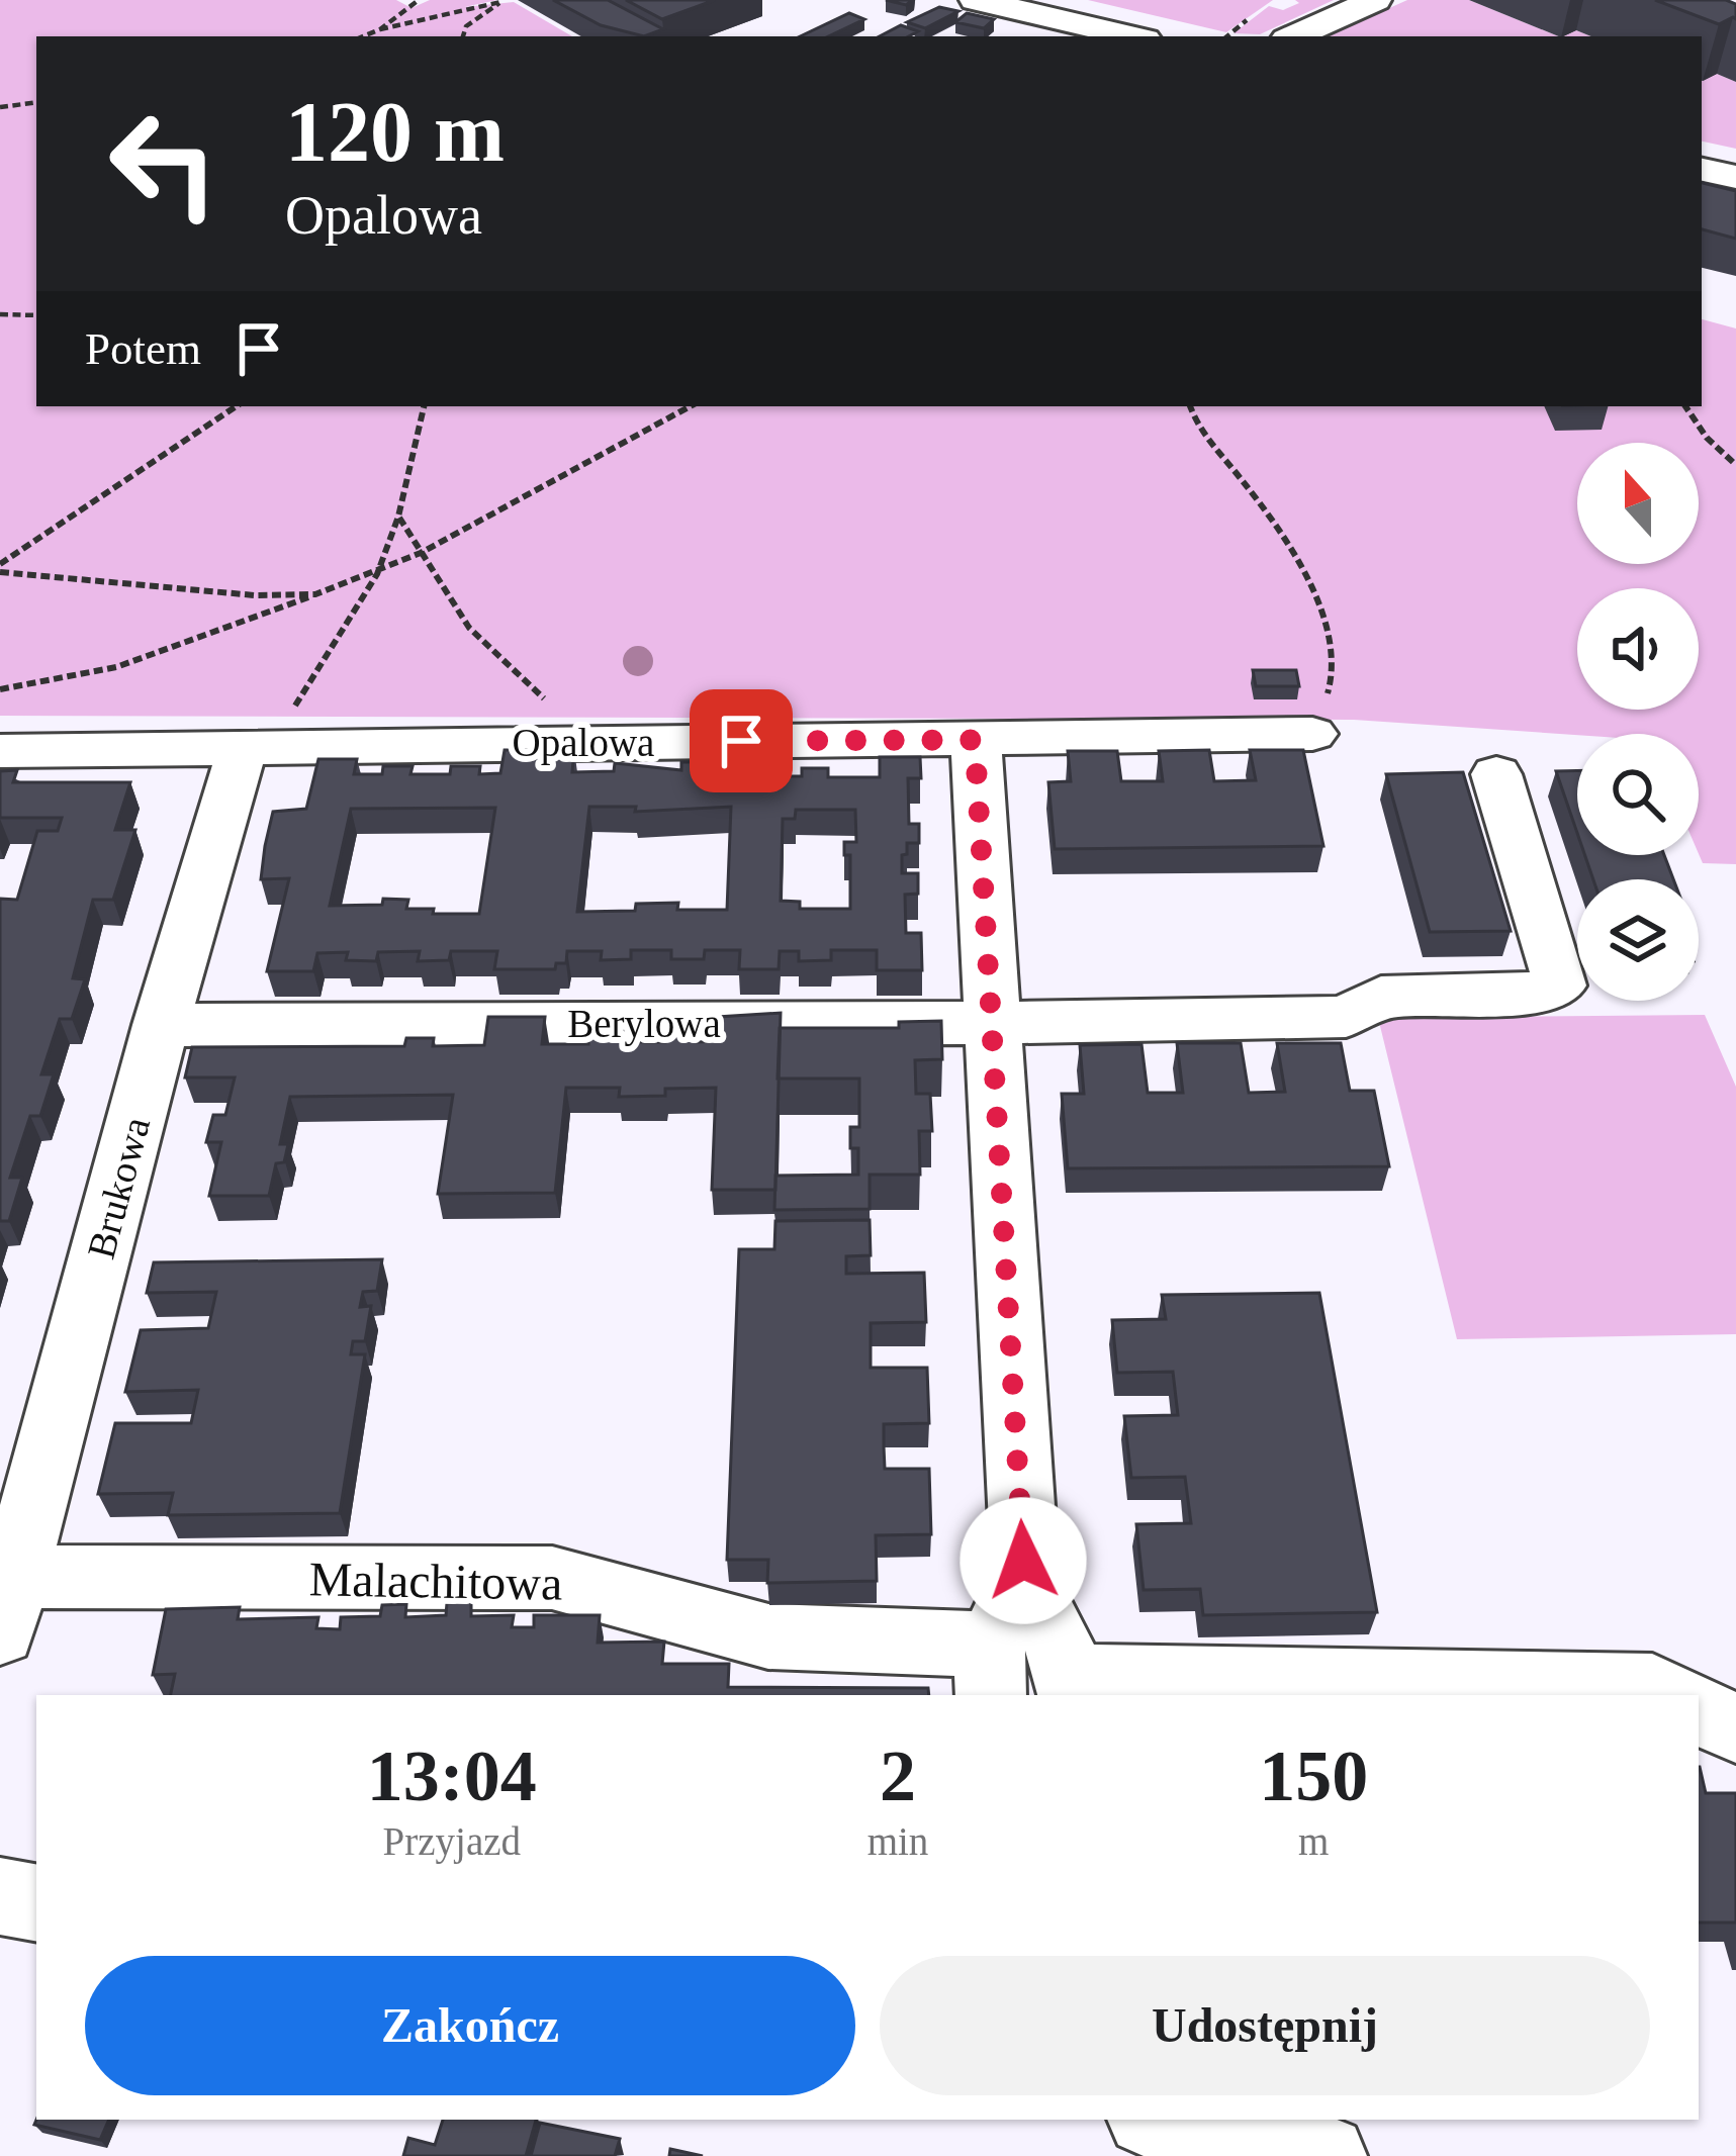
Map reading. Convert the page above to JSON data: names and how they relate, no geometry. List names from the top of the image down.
{
  "streets": {
    "street": [
      "Opalowa",
      "Berylowa",
      "Brukowa",
      "Malachitowa"
    ]
  },
  "crossings": [
    ["Opalowa", "Brukowa"],
    ["Berylowa", "Brukowa"],
    ["Brukowa", "Malachitowa"]
  ],
  "north": "top",
  "page": {
    "turn": ["120 m", "Opalowa"],
    "then": "Potem",
    "eta": [
      "13:04",
      "Przyjazd",
      "2",
      "min",
      "150",
      "m"
    ],
    "buttons": ["Zakończ", "Udostępnij"]
  }
}
